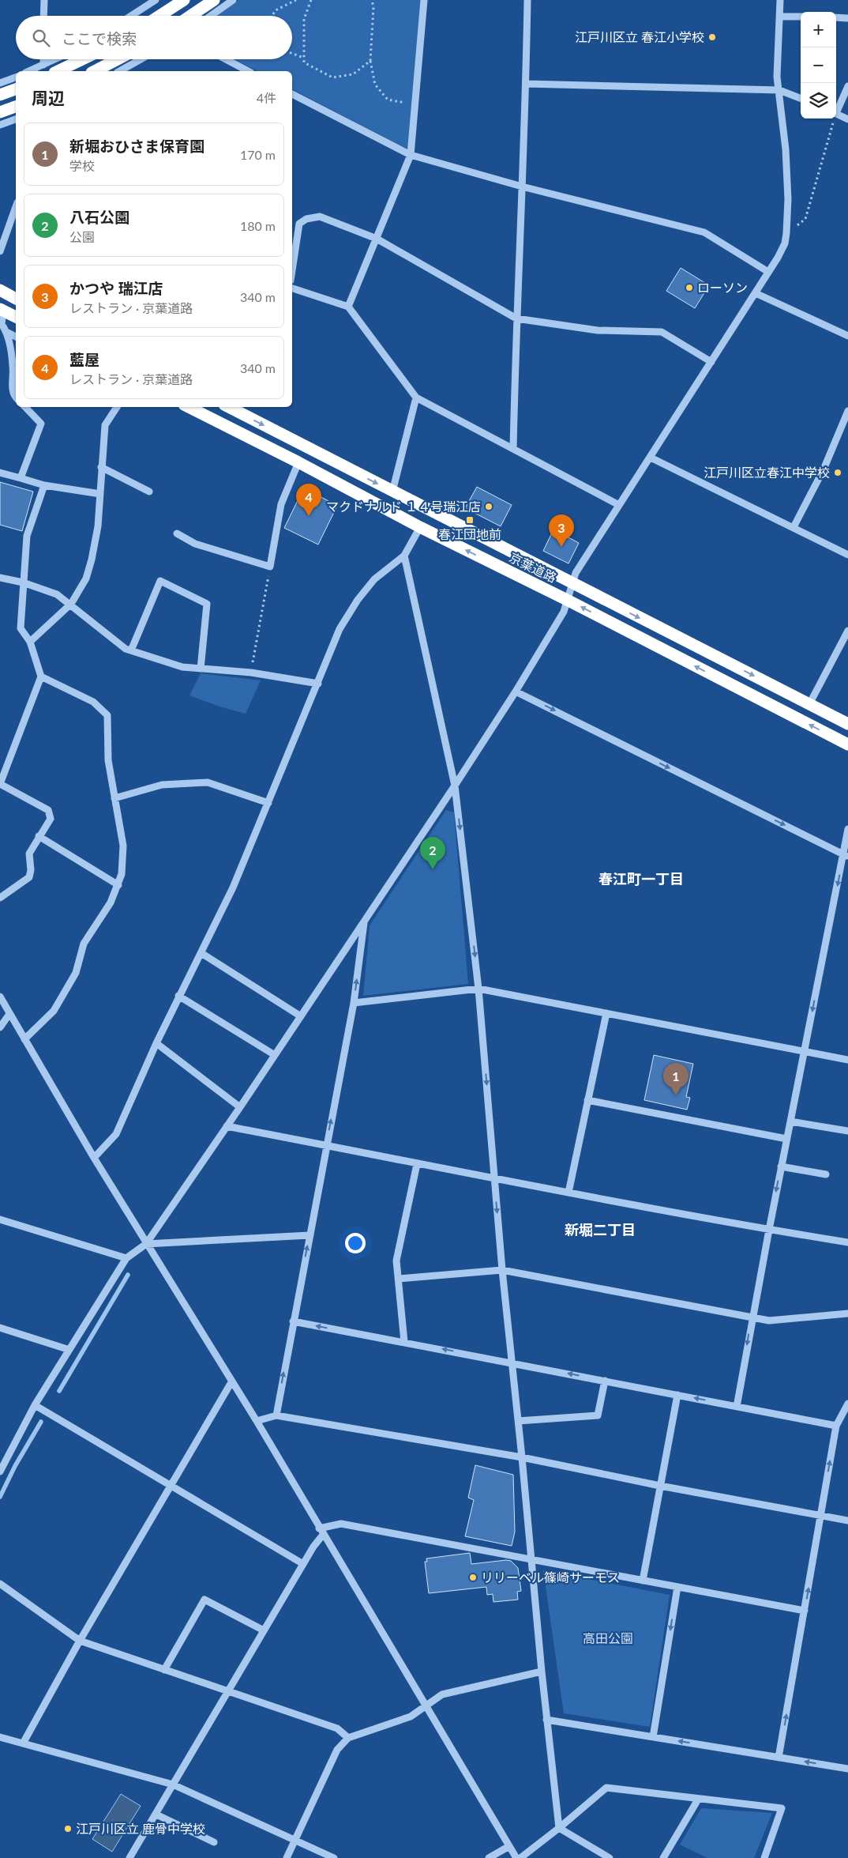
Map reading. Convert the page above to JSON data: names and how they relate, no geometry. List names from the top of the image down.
{
  "streets": {
    "highway": ["京葉道路"]
  },
  "districts": ["春江町一丁目", "新堀二丁目"],
  "parks": ["高田公園"],
  "places": {
    "other": [
      "江戸川区立 春江小学校",
      "ローソン",
      "江戸川区立春江中学校",
      "マクドナルド １４号瑞江店",
      "リリーベル篠崎サーモス",
      "江戸川区立 鹿骨中学校"
    ],
    "transit": ["春江団地前"]
  },
  "page": {
    "map_buttons": ["+", "−"],
    "search": "ここで検索",
    "heading": ["周辺", "4件"],
    "list": [
      {
        "mark": "1",
        "name": "新堀おひさま保育園",
        "note": "学校",
        "value": "170 m"
      },
      {
        "mark": "2",
        "name": "八石公園",
        "note": "公園",
        "value": "180 m"
      },
      {
        "mark": "3",
        "name": "かつや 瑞江店",
        "note": "レストラン · 京葉道路",
        "value": "340 m"
      },
      {
        "mark": "4",
        "name": "藍屋",
        "note": "レストラン · 京葉道路",
        "value": "340 m"
      }
    ],
    "pins": [
      "4",
      "3",
      "2",
      "1"
    ]
  }
}
